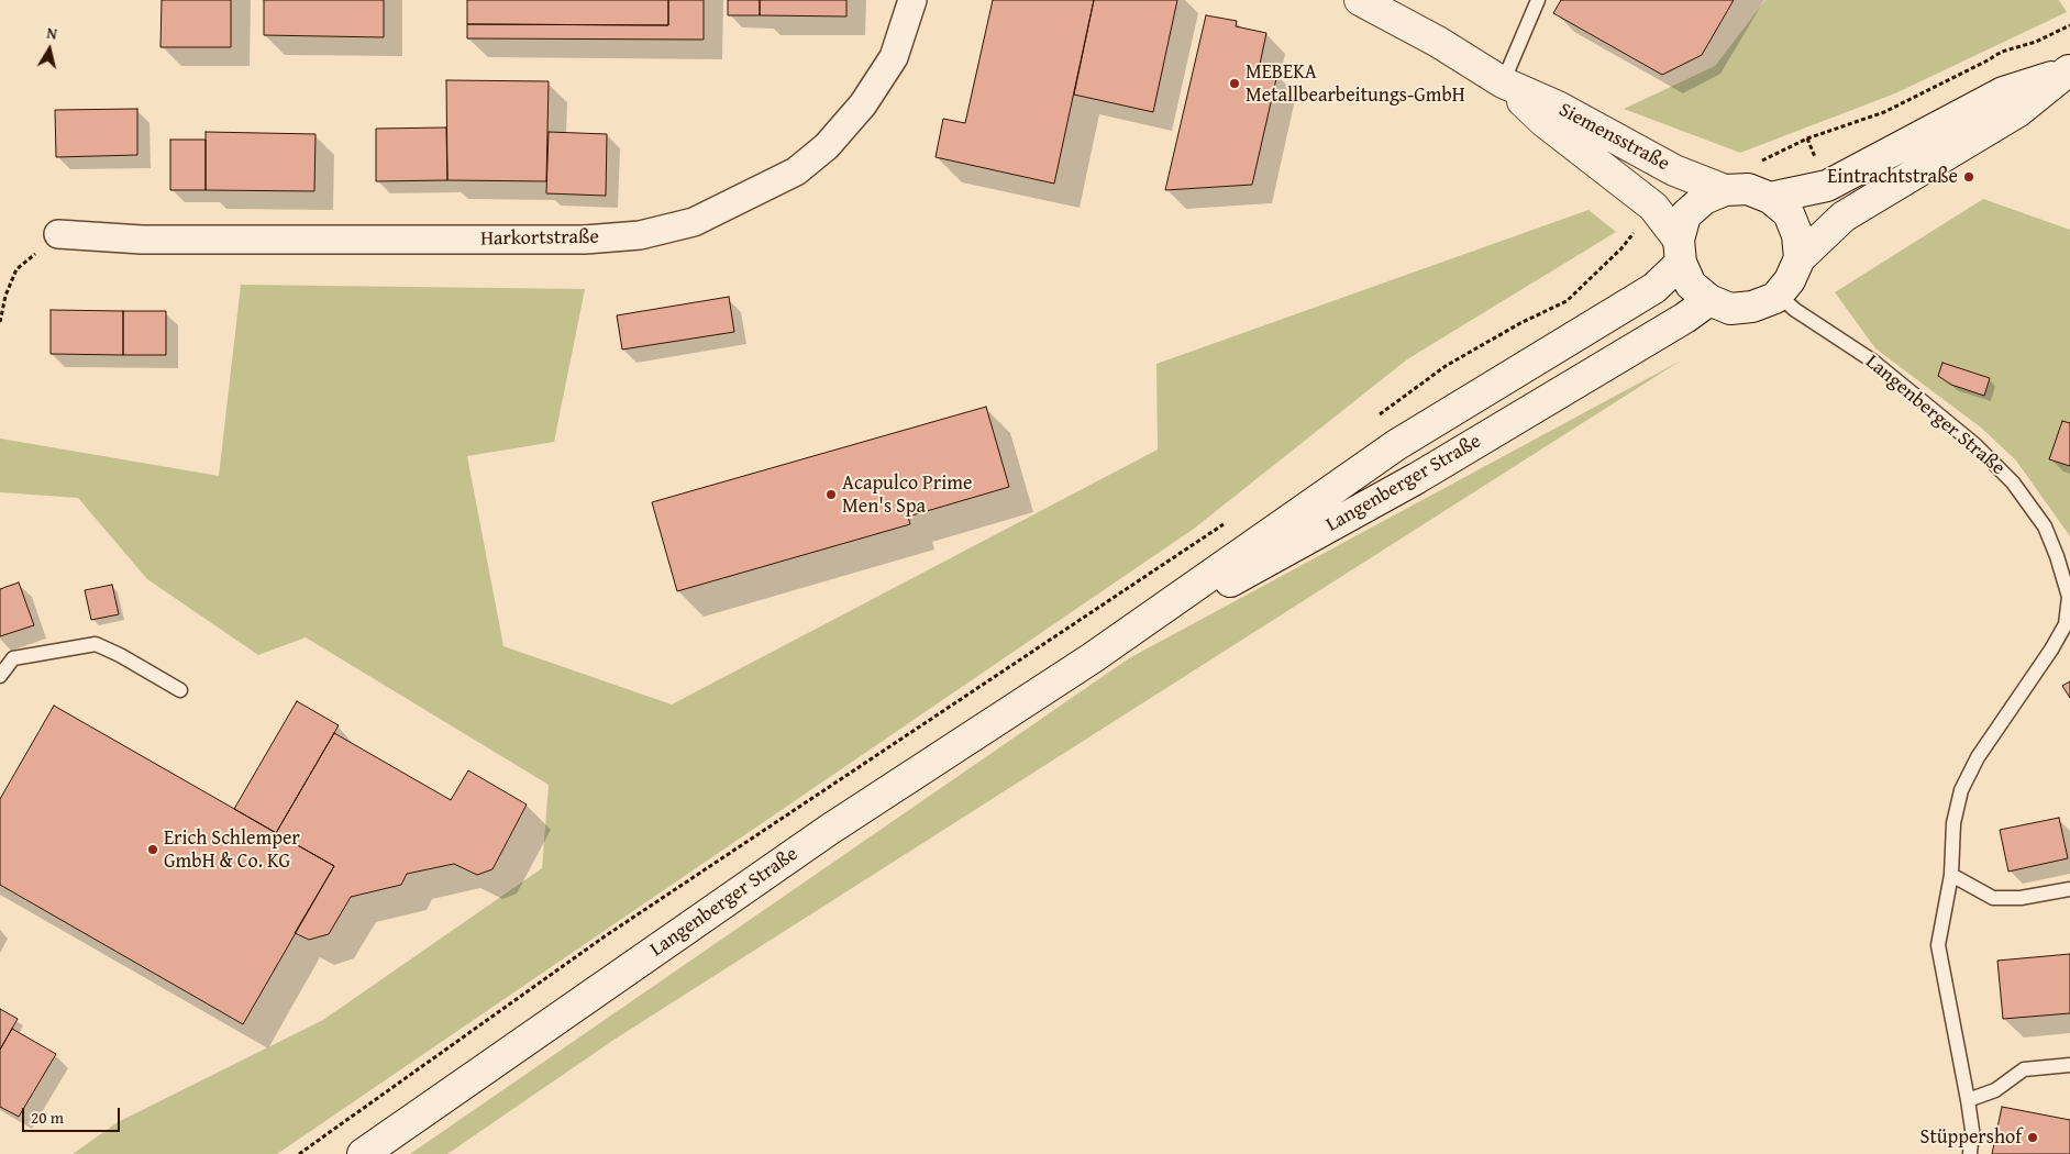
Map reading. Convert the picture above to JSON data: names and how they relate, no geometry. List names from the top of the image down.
{
  "streets": {
    "main road": ["Siemensstraße", "Langenberger Straße"],
    "street": ["Harkortstraße"]
  },
  "crossings": [
    ["Siemensstraße", "Langenberger Straße"]
  ],
  "places": [
    "MEBEKA Metallbearbeitungs-GmbH",
    "Eintrachtstraße",
    "Acapulco Prime Men's Spa",
    "Erich Schlemper GmbH & Co. KG",
    "Stüppershof"
  ],
  "scale_bar": "20 m",
  "north": "top"
}
